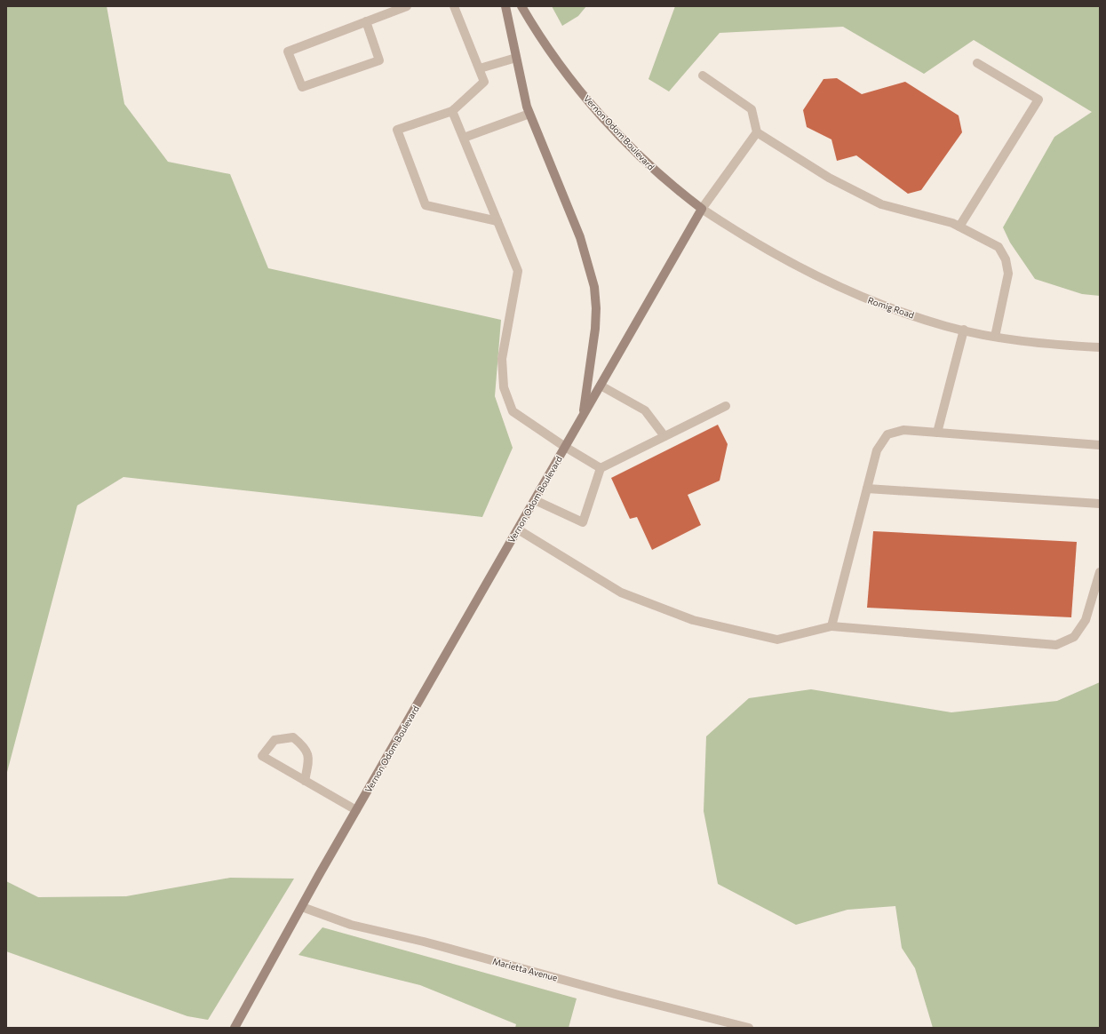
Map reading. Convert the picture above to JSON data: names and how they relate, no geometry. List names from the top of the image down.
{
  "streets": {
    "main road": ["Vernon Odom Boulevard"],
    "street": ["Romig Road", "Marietta Avenue"]
  },
  "crossings": [
    ["Vernon Odom Boulevard", "Romig Road"],
    ["Vernon Odom Boulevard", "Marietta Avenue"]
  ]
}
